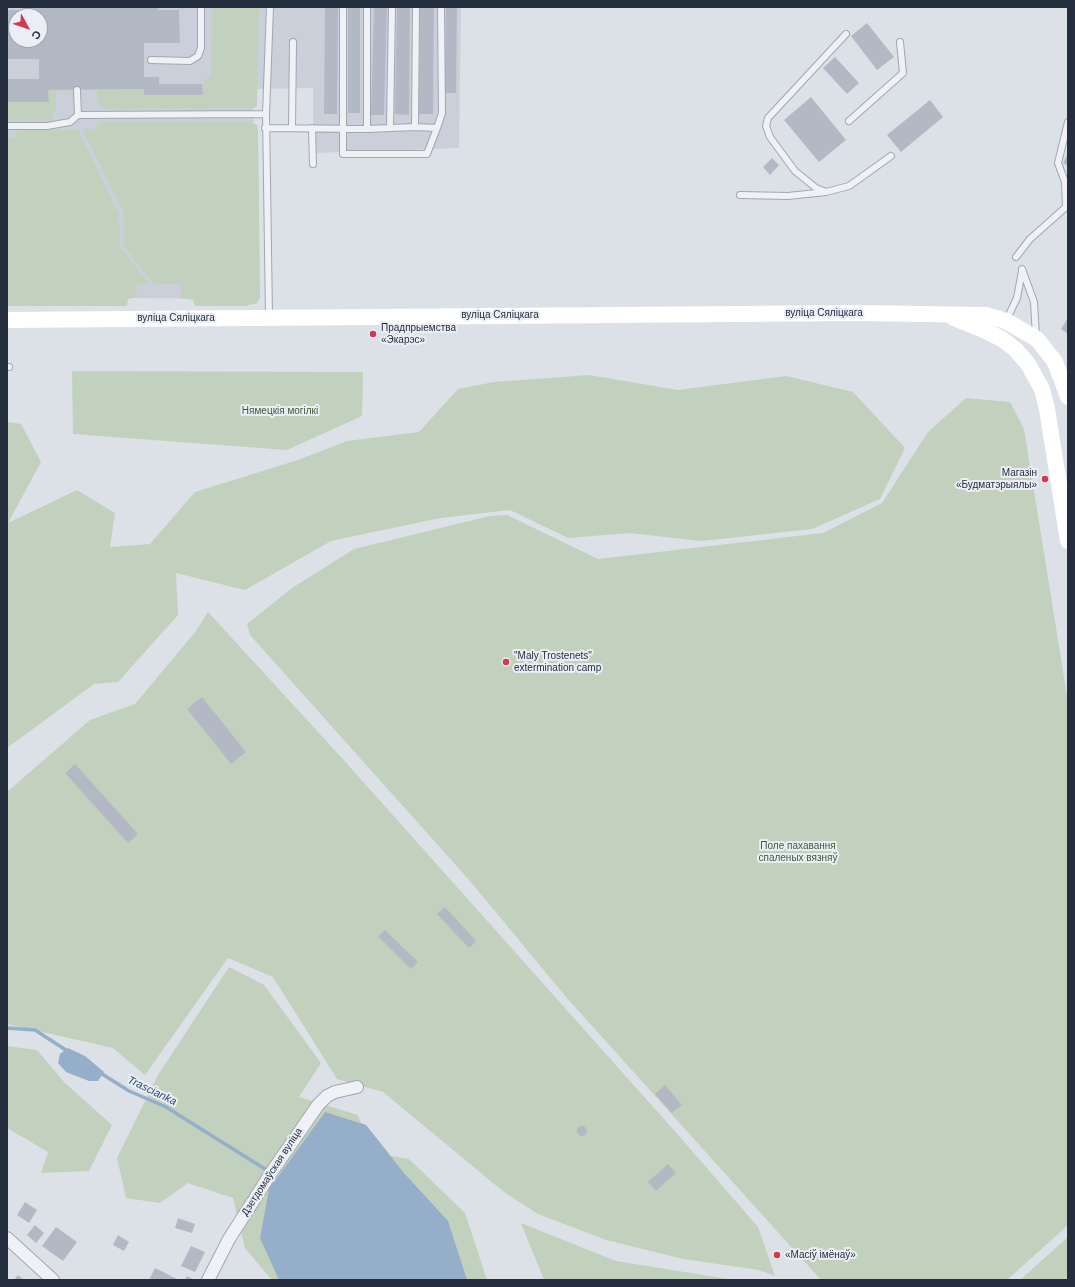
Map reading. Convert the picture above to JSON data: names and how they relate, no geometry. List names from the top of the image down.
{
  "streets": {
    "main road": ["вуліца Сяліцкага"],
    "street": ["Дзетдомаўская вуліца"]
  },
  "water": ["Trascianka"],
  "parks": ["Нямецкія могілкі", "Поле пахавання спаленых вязняў"],
  "places": [
    "Прадпрыемства «Экарэс»",
    "Магазін «Будматэрыялы»",
    "\"Maly Trostenets\" extermination camp",
    "«Масіў імёнаў»"
  ],
  "north": "bottom right"
}
